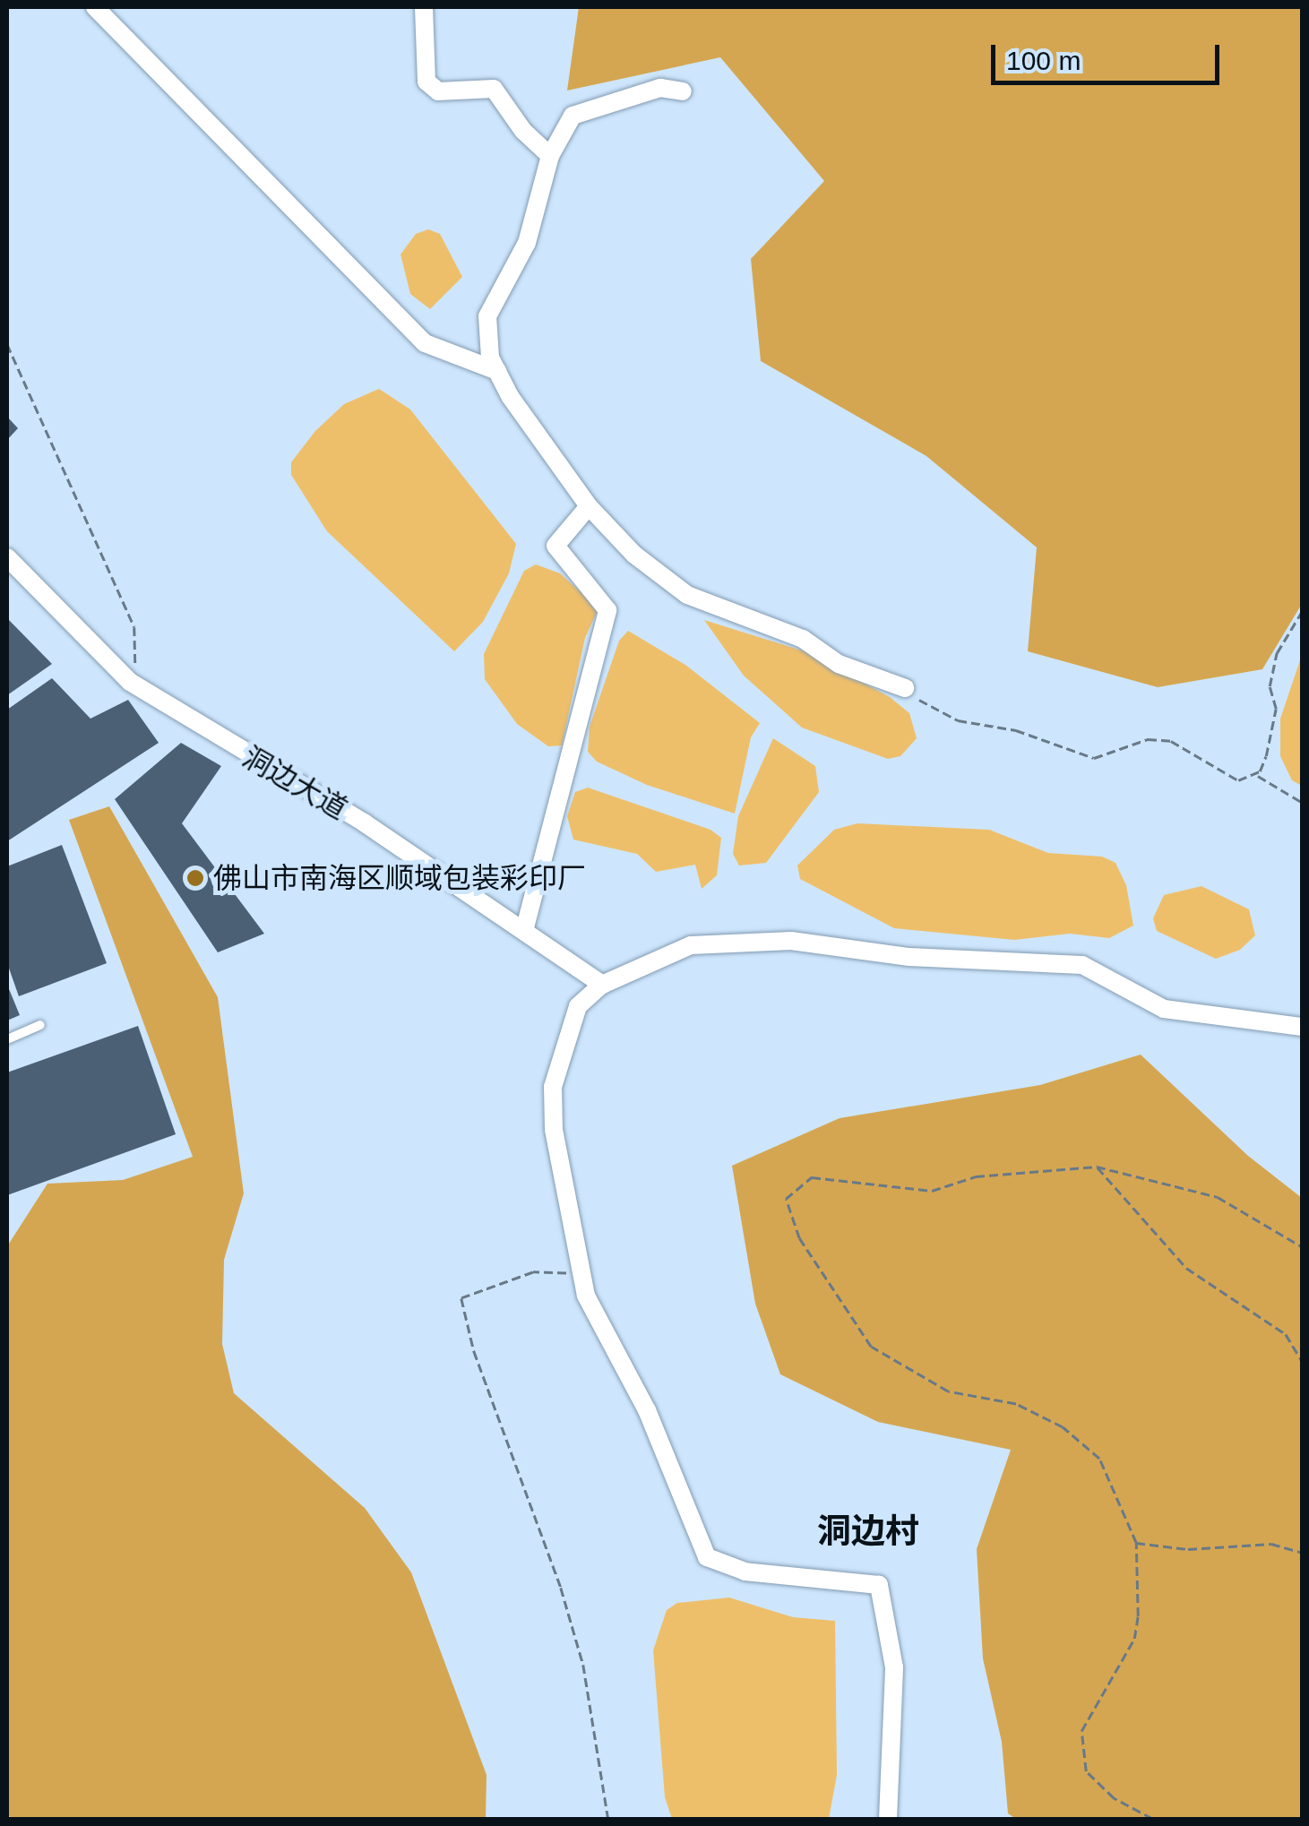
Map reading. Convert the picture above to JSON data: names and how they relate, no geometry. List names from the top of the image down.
{
  "streets": {
    "street": ["洞边大道"]
  },
  "districts": ["洞边村"],
  "places": ["佛山市南海区顺域包装彩印厂"],
  "scale_bar": "100 m"
}
